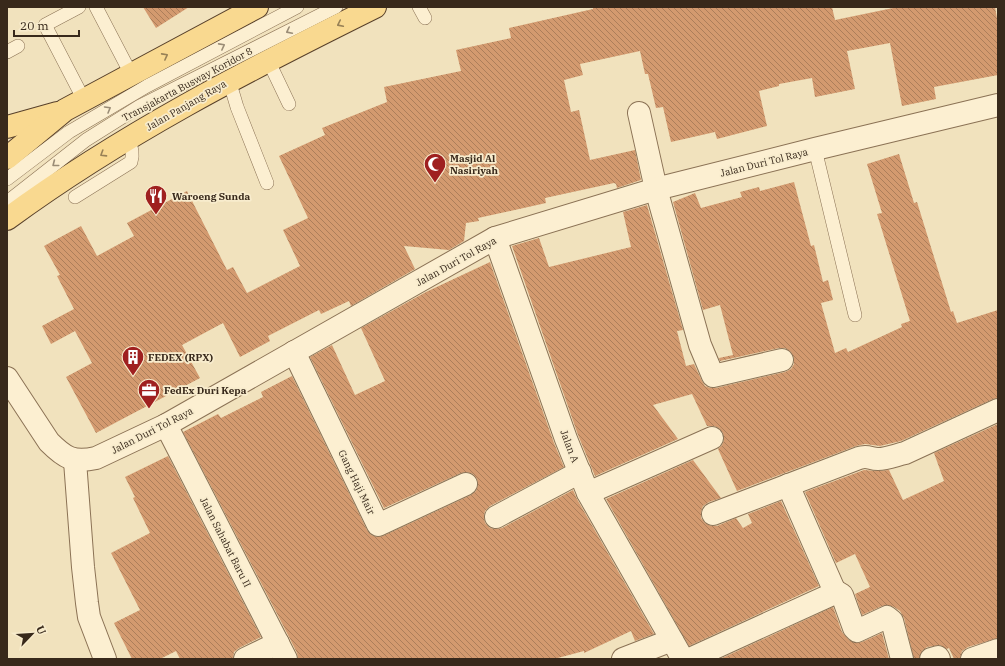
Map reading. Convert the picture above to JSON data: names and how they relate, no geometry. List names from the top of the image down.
{
  "streets": {
    "main road": ["Jalan Panjang Raya"],
    "street": [
      "Jalan Duri Tol Raya",
      "Jalan A",
      "Gang Haji Mair",
      "Jalan Sahabat Baru II"
    ],
    "lane": ["Transjakarta Busway Koridor 8"]
  },
  "crossings": [
    ["Jalan Duri Tol Raya", "Jalan A"],
    ["Jalan Duri Tol Raya", "Gang Haji Mair"],
    ["Jalan Duri Tol Raya", "Jalan Sahabat Baru II"]
  ],
  "places": {
    "mosque": ["Masjid Al Nasiriyah"],
    "restaurant": ["Waroeng Sunda"],
    "building": ["FEDEX (RPX)"],
    "office": ["FedEx Duri Kepa"]
  },
  "scale_bar": "20 m",
  "north": "top right"
}
